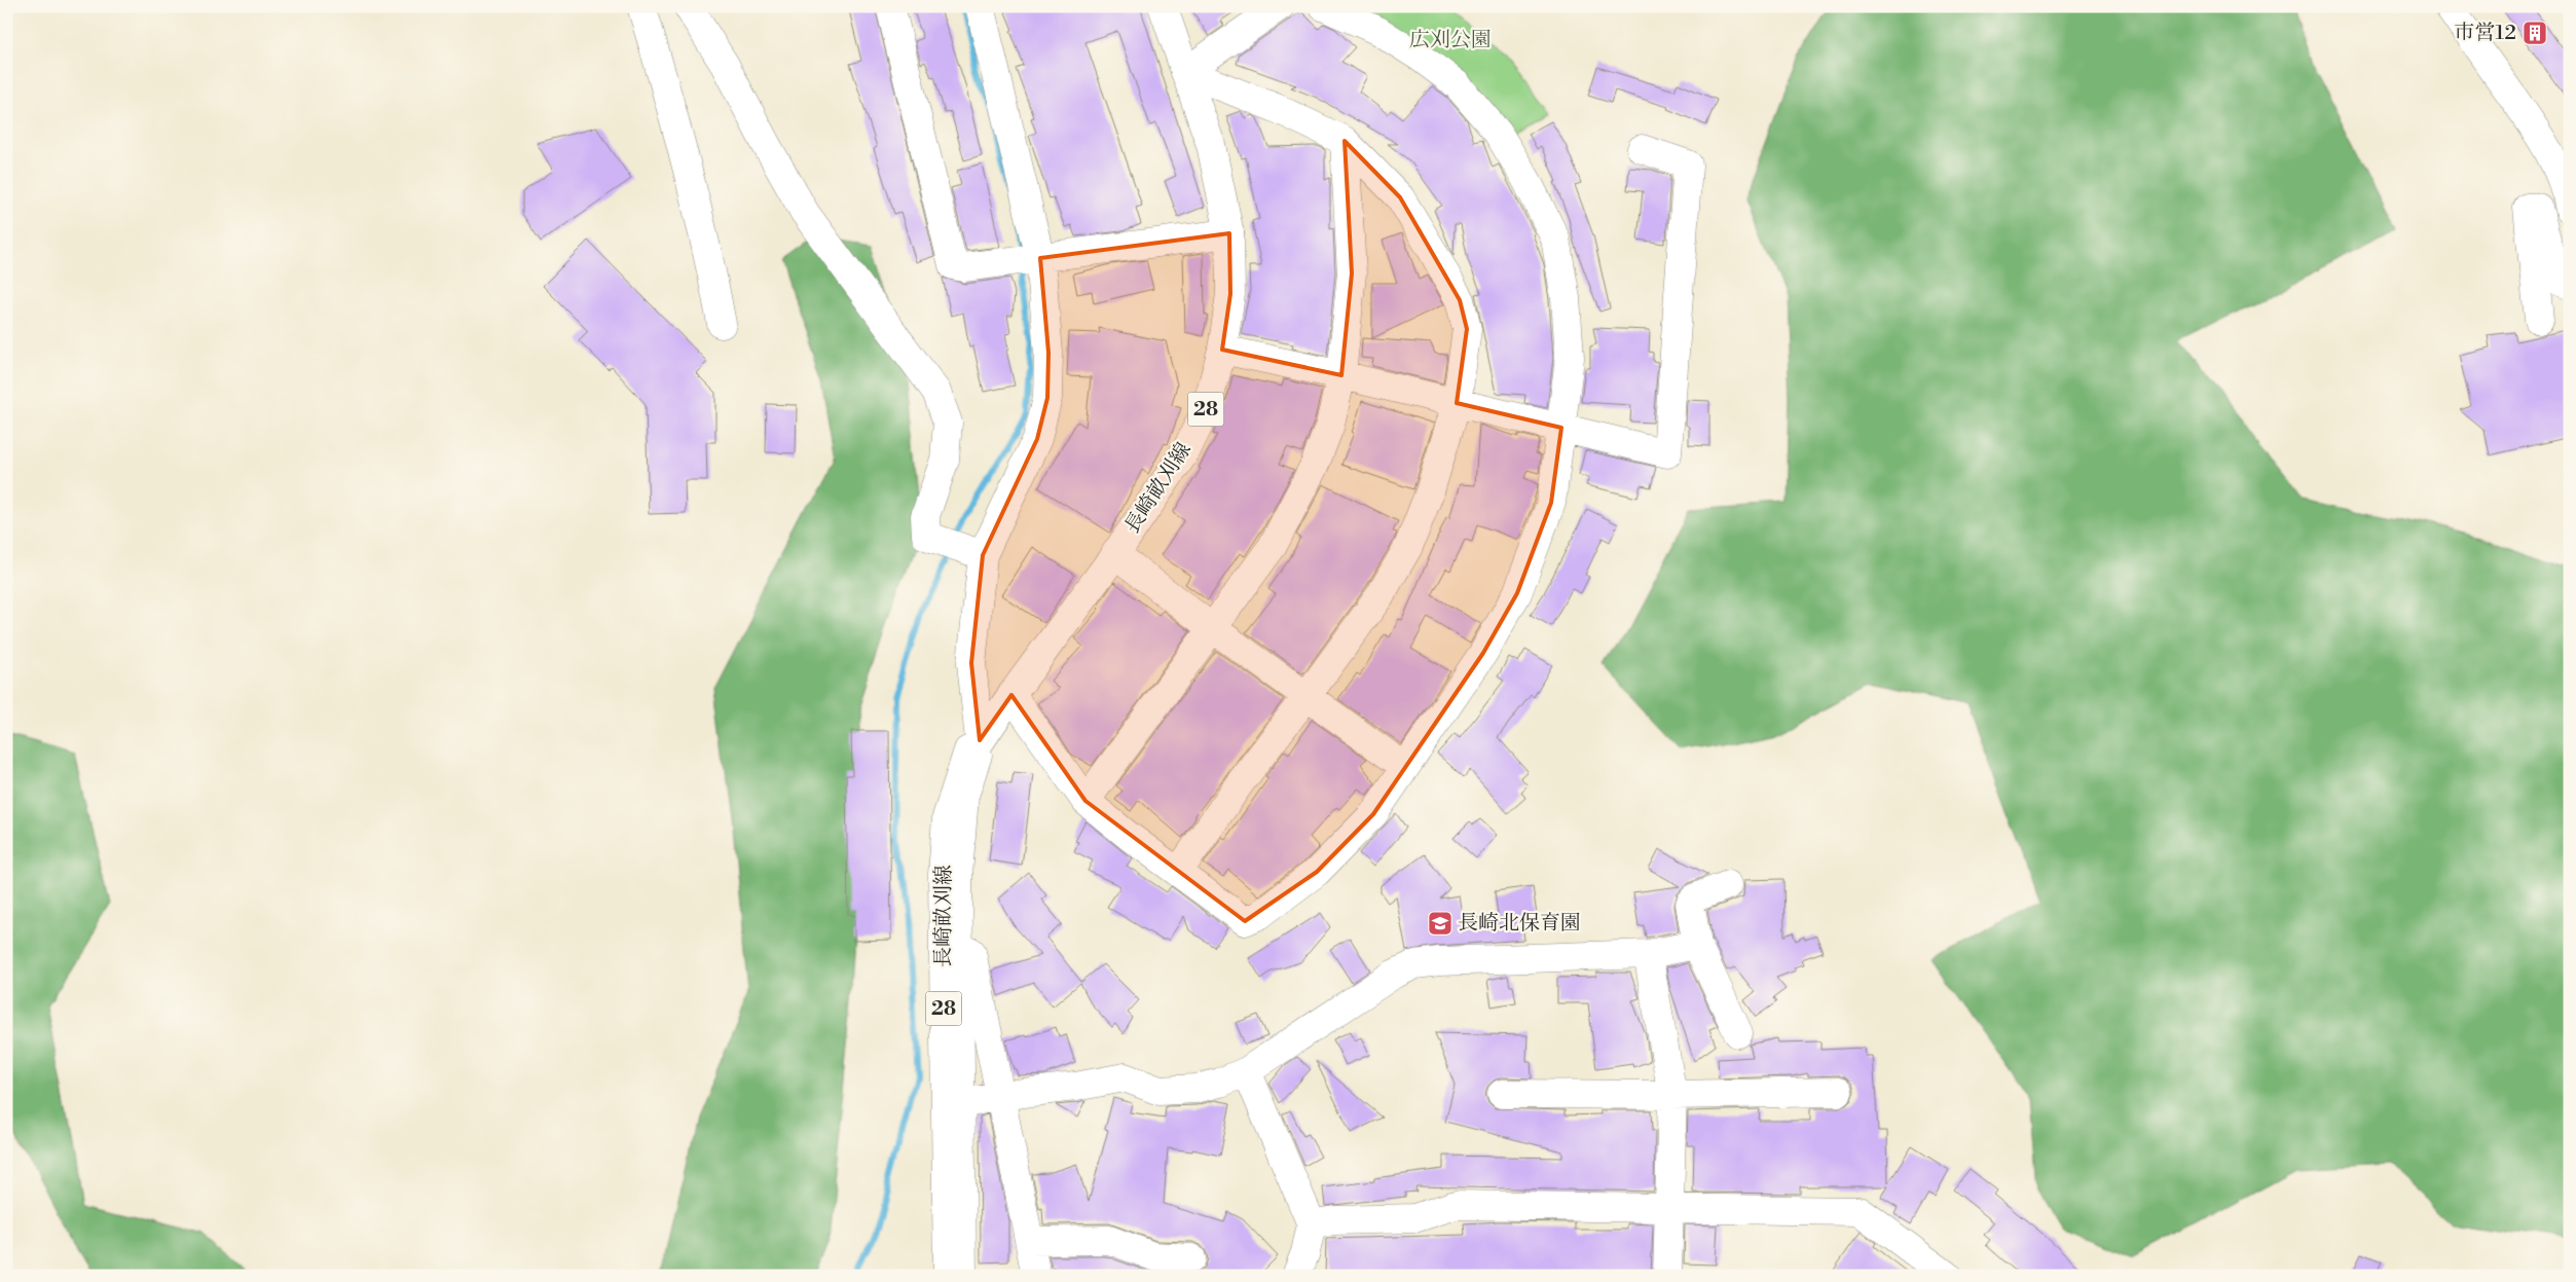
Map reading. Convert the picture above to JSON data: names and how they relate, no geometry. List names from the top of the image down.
{
  "streets": {
    "street": ["28", "長崎畝刈線"]
  },
  "parks": ["広刈公園"],
  "places": {
    "building": ["市営12"],
    "school or university": ["長崎北保育園"]
  }
}
